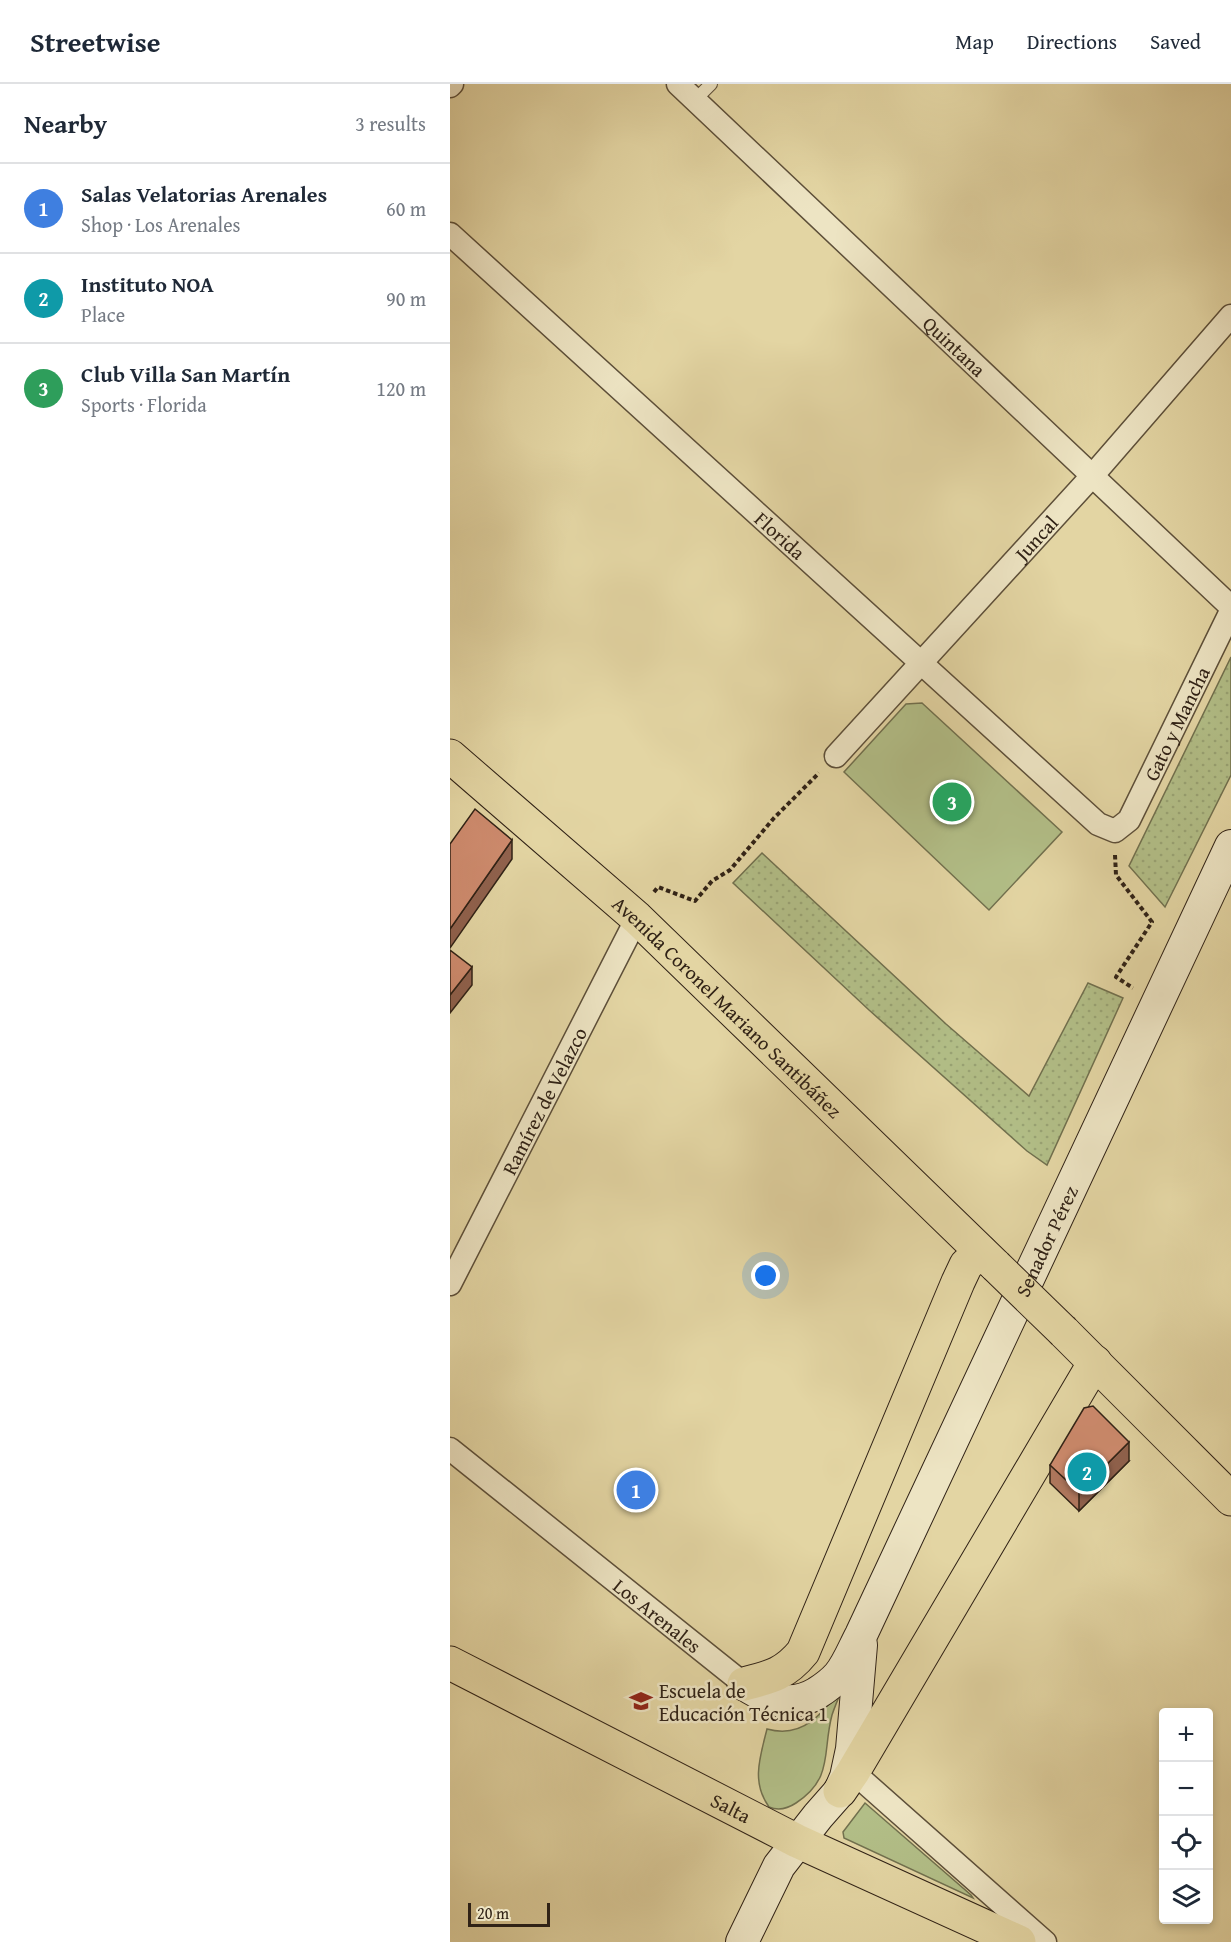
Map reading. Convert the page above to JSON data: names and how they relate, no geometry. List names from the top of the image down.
{
  "streets": {
    "main road": [
      "Avenida Coronel Mariano Santibáñez",
      "Senador Pérez",
      "Los Arenales",
      "Salta"
    ],
    "street": [
      "Quintana",
      "Florida",
      "Juncal",
      "Gato y Mancha",
      "Ramírez de Velazco"
    ]
  },
  "crossings": [
    ["Quintana", "Juncal"],
    ["Quintana", "Gato y Mancha"],
    ["Florida", "Juncal"],
    ["Florida", "Gato y Mancha"],
    ["Avenida Coronel Mariano Santibáñez", "Ramírez de Velazco"],
    ["Senador Pérez", "Los Arenales"]
  ],
  "places": {
    "school or university": ["Escuela de Educación Técnica 1"]
  },
  "scale_bar": "20 m",
  "page": {
    "header": "Streetwise",
    "nav": ["Map", "Directions", "Saved"],
    "heading": ["Nearby", "3 results"],
    "list": [
      {
        "mark": "1",
        "name": "Salas Velatorias Arenales",
        "note": "Shop · Los Arenales",
        "value": "60 m"
      },
      {
        "mark": "2",
        "name": "Instituto NOA",
        "note": "Place",
        "value": "90 m"
      },
      {
        "mark": "3",
        "name": "Club Villa San Martín",
        "note": "Sports · Florida",
        "value": "120 m"
      }
    ],
    "pins": ["3", "2", "1"],
    "map_buttons": ["+", "−"],
    "scale": "20 m"
  }
}
